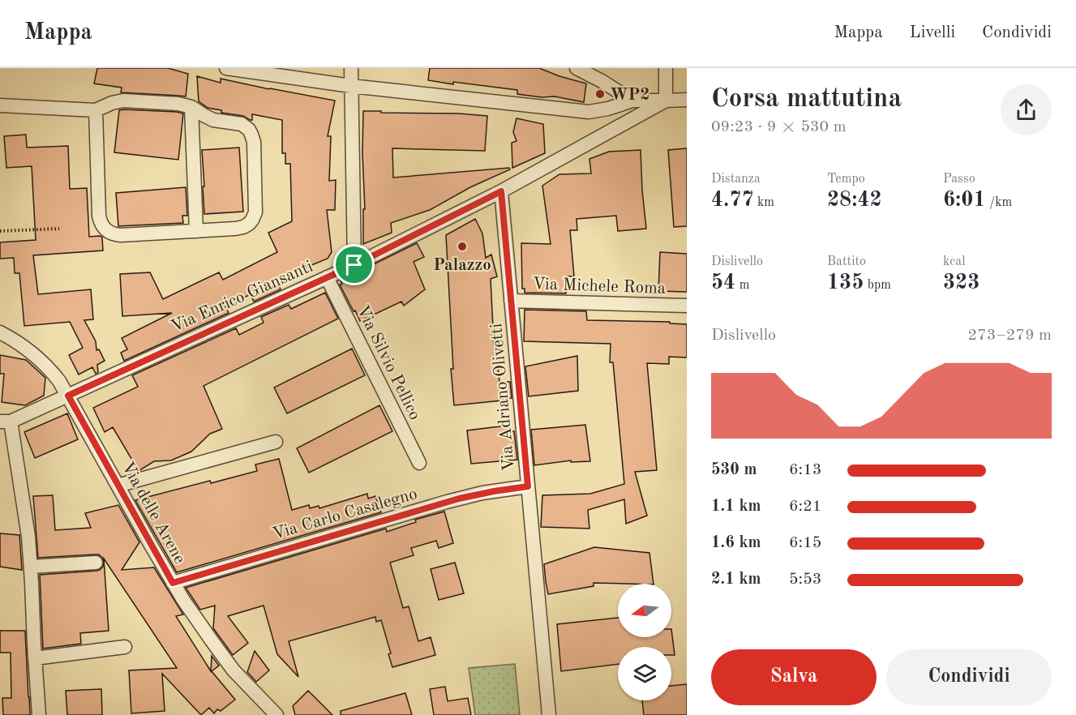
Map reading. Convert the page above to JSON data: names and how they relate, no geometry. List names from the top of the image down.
{
  "streets": {
    "street": [
      "Via Michele Roma",
      "Via Enrico Giansanti",
      "Via Silvio Pellico",
      "Via Adriano Olivetti",
      "Via delle Arene",
      "Via Carlo Casalegno"
    ]
  },
  "crossings": [
    ["Via Michele Roma", "Via Adriano Olivetti"],
    ["Via Enrico Giansanti", "Via Silvio Pellico"],
    ["Via Enrico Giansanti", "Via Adriano Olivetti"],
    ["Via Enrico Giansanti", "Via delle Arene"],
    ["Via Adriano Olivetti", "Via Carlo Casalegno"],
    ["Via delle Arene", "Via Carlo Casalegno"]
  ],
  "places": ["WP2", "Palazzo"],
  "north": "left",
  "page": {
    "header": "Mappa",
    "nav": ["Mappa", "Livelli", "Condividi"],
    "heading": ["Corsa mattutina", "09:23 · 9 × 530 m"],
    "stats": [
      ["Distanza", "4.77 km"],
      ["Tempo", "28:42"],
      ["Passo", "6:01 /km"],
      ["Dislivello", "54 m"],
      ["Battito", "135 bpm"],
      ["kcal", "323"]
    ],
    "chart": ["Dislivello", "273–279 m"],
    "list": [
      {
        "name": "530 m",
        "note": "6:13"
      },
      {
        "name": "1.1 km",
        "note": "6:21"
      },
      {
        "name": "1.6 km",
        "note": "6:15"
      },
      {
        "name": "2.1 km",
        "note": "5:53"
      }
    ],
    "buttons": ["Salva", "Condividi"]
  }
}
